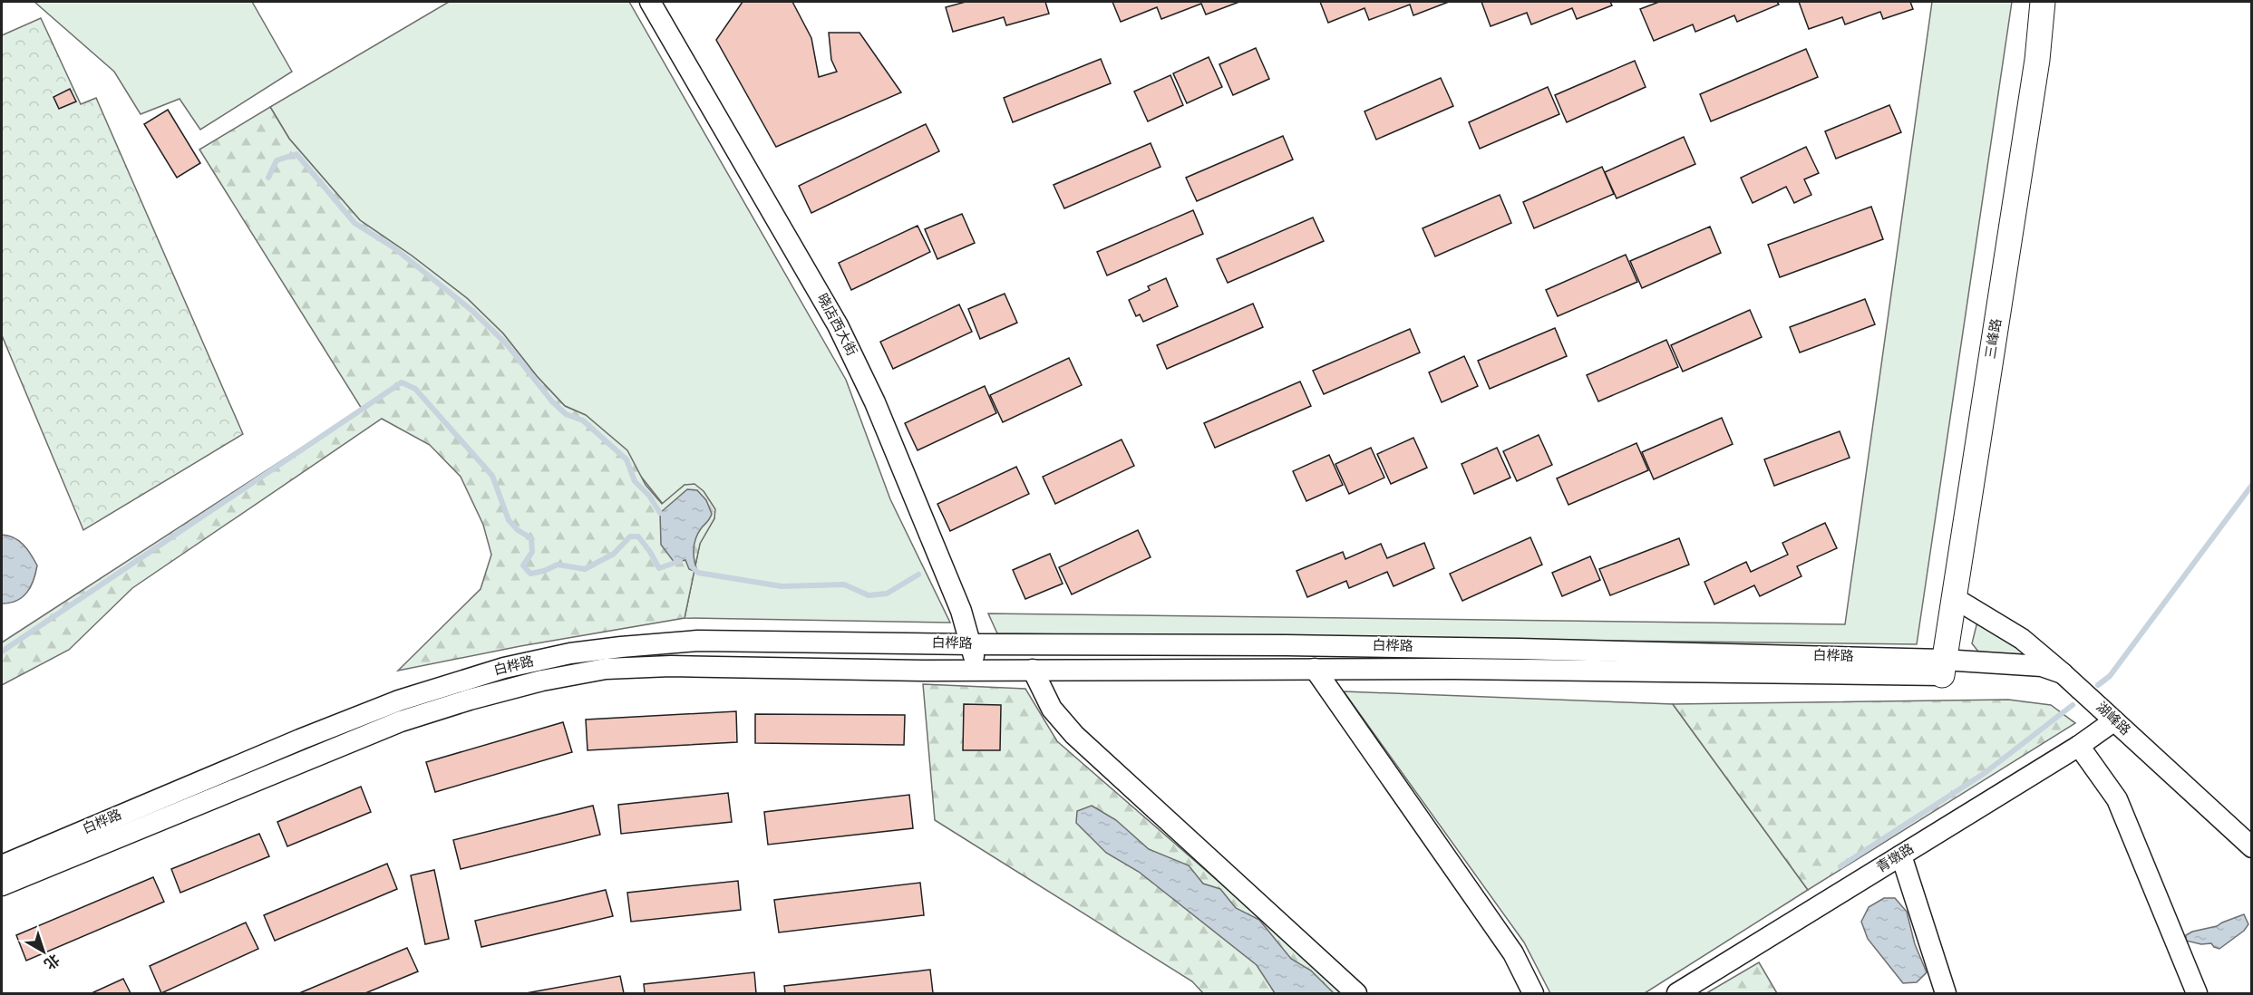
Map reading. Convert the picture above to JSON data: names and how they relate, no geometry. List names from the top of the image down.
{
  "streets": {
    "main road": ["三峰路"],
    "street": [
      "晓店西大街",
      "白桦路",
      "湖峰路",
      "青墩路"
    ]
  },
  "crossings": [
    ["晓店西大街", "白桦路"],
    ["三峰路", "白桦路"],
    ["三峰路", "湖峰路"],
    ["白桦路", "湖峰路"],
    ["湖峰路", "青墩路"]
  ],
  "north": "bottom right"
}
